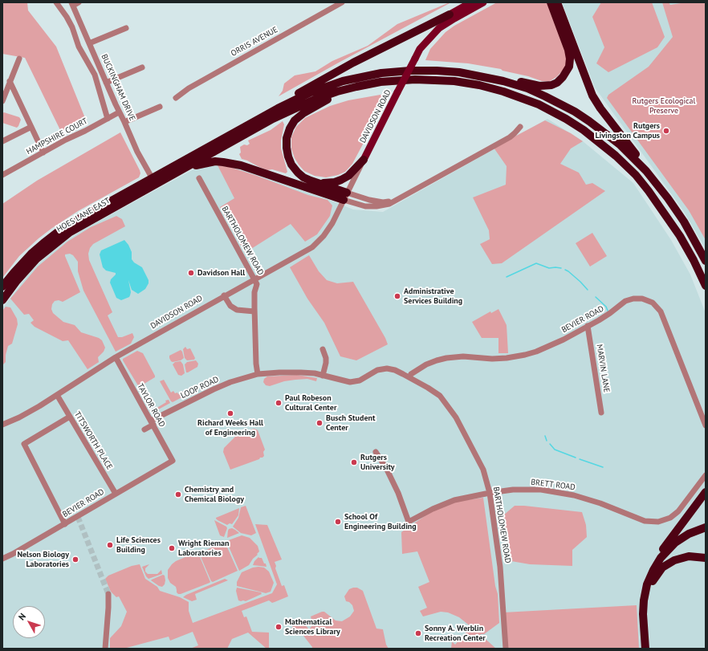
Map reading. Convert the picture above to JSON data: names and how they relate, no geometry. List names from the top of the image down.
{
  "streets": {
    "highway": ["HOES LANE EAST"],
    "main road": ["DAVIDSON ROAD"],
    "street": [
      "ORRIS AVENUE",
      "BUCKINGHAM DRIVE",
      "HAMPSHIRE COURT",
      "BARTHOLOMEW ROAD",
      "BEVIER ROAD",
      "MARVIN LANE",
      "LOOP ROAD",
      "TAYLOR ROAD",
      "TITSWORTH PLACE",
      "BRETT ROAD"
    ]
  },
  "crossings": [
    ["BUCKINGHAM DRIVE", "HAMPSHIRE COURT"],
    ["BUCKINGHAM DRIVE", "HOES LANE EAST"],
    ["DAVIDSON ROAD", "BARTHOLOMEW ROAD"],
    ["DAVIDSON ROAD", "TAYLOR ROAD"],
    ["DAVIDSON ROAD", "TITSWORTH PLACE"],
    ["BARTHOLOMEW ROAD", "BEVIER ROAD"],
    ["BARTHOLOMEW ROAD", "LOOP ROAD"],
    ["BARTHOLOMEW ROAD", "BRETT ROAD"],
    ["BEVIER ROAD", "MARVIN LANE"],
    ["BEVIER ROAD", "TAYLOR ROAD"],
    ["BEVIER ROAD", "TITSWORTH PLACE"],
    ["LOOP ROAD", "TAYLOR ROAD"]
  ],
  "parks": ["Rutgers Ecological Preserve"],
  "places": [
    "Rutgers Livingston Campus",
    "Davidson Hall",
    "Administrative Services Building",
    "Paul Robeson Cultural Center",
    "Richard Weeks Hall of Engineering",
    "Busch Student Center",
    "Rutgers University",
    "Chemistry and Chemical Biology",
    "School Of Engineering Building",
    "Life Sciences Building",
    "Wright Rieman Laboratories",
    "Nelson Biology Laboratories",
    "Mathematical Sciences Library",
    "Sonny A. Werblin Recreation Center"
  ],
  "north": "top left"
}
